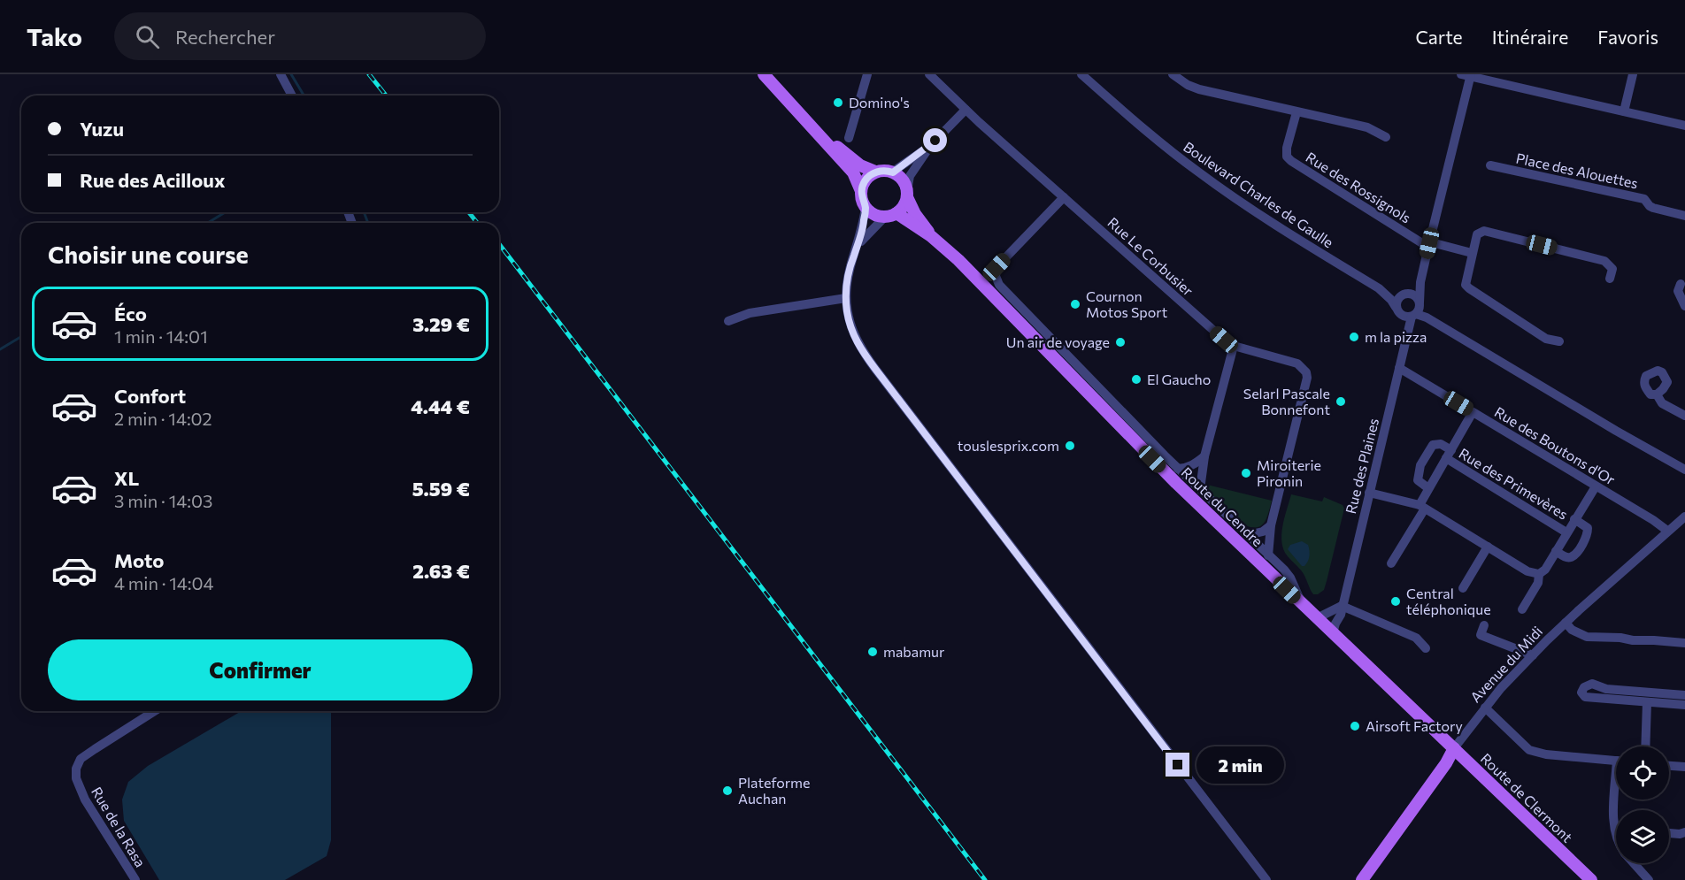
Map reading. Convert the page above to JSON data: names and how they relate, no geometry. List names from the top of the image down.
{
  "streets": {
    "main road": ["Route du Cendre", "Avenue du Midi", "Route de Clermont"],
    "street": [
      "Place des Alouettes",
      "Rue des Rossignols",
      "Boulevard Charles de Gaulle",
      "Rue Le Corbusier",
      "Rue des Boutons d'Or",
      "Rue des Plaines",
      "Rue des Primevères",
      "Rue de la Rasa"
    ]
  },
  "crossings": [
    ["Rue des Rossignols", "Rue des Plaines"],
    ["Boulevard Charles de Gaulle", "Rue des Plaines"],
    ["Rue des Boutons d'Or", "Rue des Plaines"],
    ["Rue des Boutons d'Or", "Avenue du Midi"],
    ["Rue des Plaines", "Route du Cendre"],
    ["Route du Cendre", "Avenue du Midi"],
    ["Route du Cendre", "Route de Clermont"],
    ["Avenue du Midi", "Route de Clermont"]
  ],
  "places": [
    "Domino's",
    "Cournon Motos Sport",
    "m la pizza",
    "Un air de voyage",
    "El Gaucho",
    "Selarl Pascale Bonnefont",
    "touslesprix.com",
    "Miroiterie Pironin",
    "Central téléphonique",
    "mabamur",
    "Airsoft Factory",
    "Plateforme Auchan"
  ],
  "page": {
    "header": "Tako",
    "search": "Rechercher",
    "nav": ["Carte", "Itinéraire", "Favoris"],
    "banner": ["Yuzu", "Rue des Acilloux"],
    "heading": "Choisir une course",
    "list": [
      {
        "name": "Éco",
        "note": "1 min · 14:01",
        "value": "3.29 €"
      },
      {
        "name": "Confort",
        "note": "2 min · 14:02",
        "value": "4.44 €"
      },
      {
        "name": "XL",
        "note": "3 min · 14:03",
        "value": "5.59 €"
      },
      {
        "name": "Moto",
        "note": "4 min · 14:04",
        "value": "2.63 €"
      }
    ],
    "buttons": "Confirmer",
    "bubble": "2 min"
  }
}
